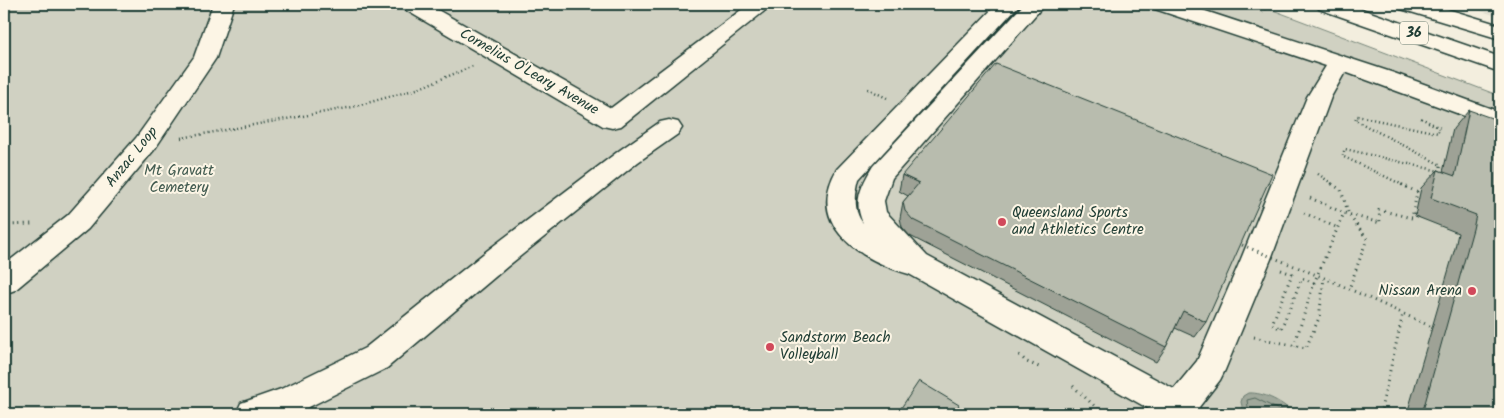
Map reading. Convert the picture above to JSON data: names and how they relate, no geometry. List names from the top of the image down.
{
  "streets": {
    "street": ["36", "Cornelius O'Leary Avenue", "Anzac Loop"]
  },
  "parks": ["Mt Gravatt Cemetery"],
  "places": ["Queensland Sports and Athletics Centre", "Nissan Arena", "Sandstorm Beach Volleyball"]
}
